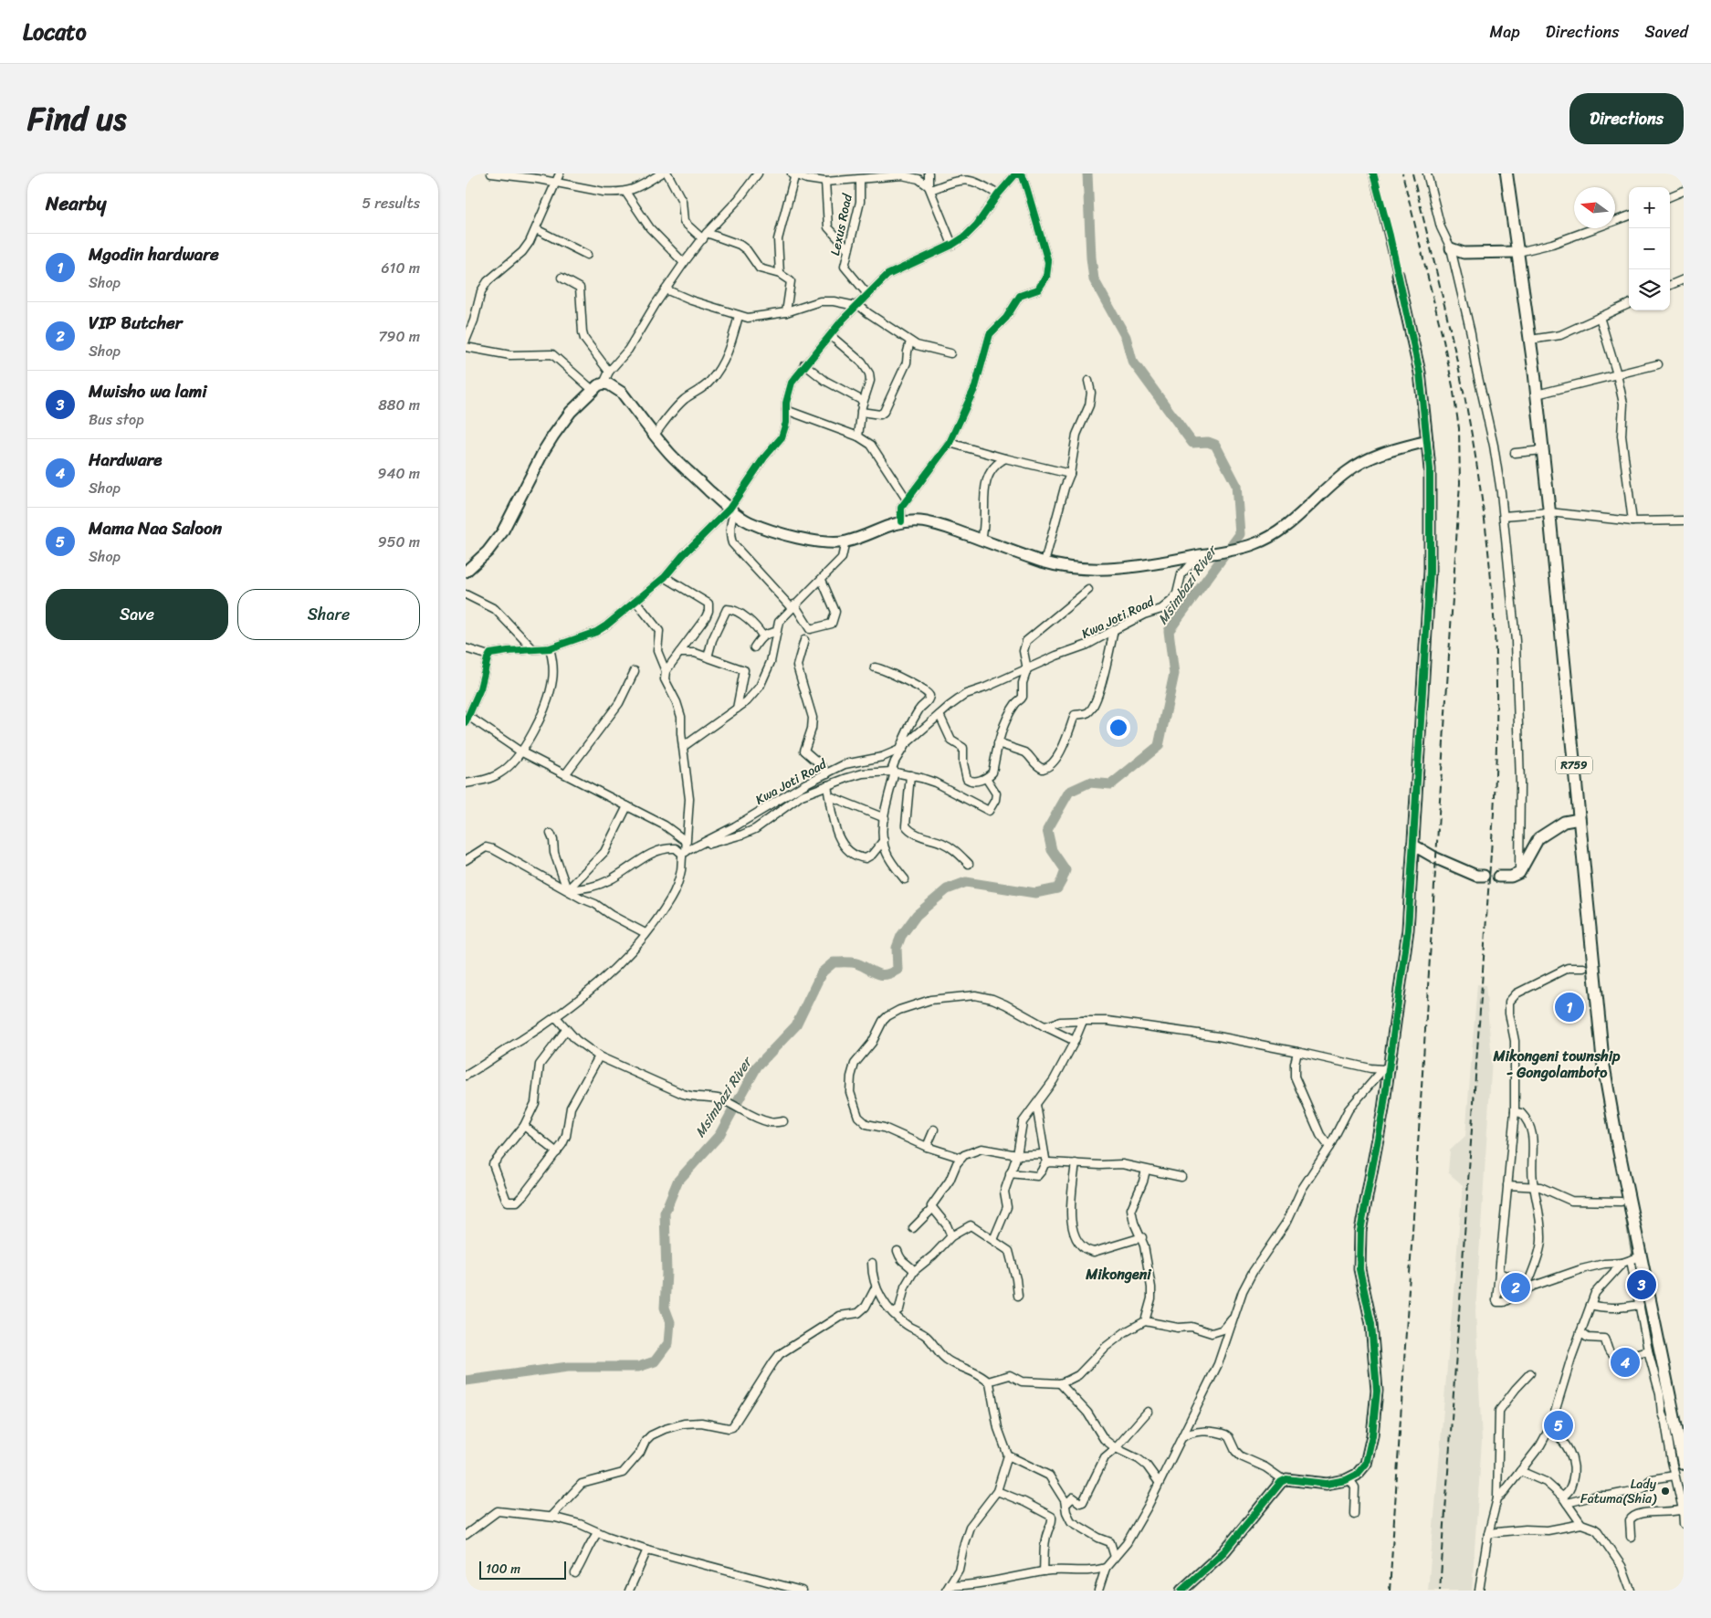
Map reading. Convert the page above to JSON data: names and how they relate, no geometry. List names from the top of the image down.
{
  "streets": {
    "main road": ["R759"],
    "street": ["Lexus Road", "Kwa Joti Road"]
  },
  "districts": ["Mikongeni township - Gongolamboto", "Mikongeni"],
  "water": ["Msimbazi River"],
  "places": ["Lady Fatuma(Shia)"],
  "scale_bar": "100 m",
  "north": "left",
  "page": {
    "header": "Locato",
    "nav": ["Map", "Directions", "Saved"],
    "title": "Find us",
    "buttons": [
      "Directions",
      ["Save", "Share"]
    ],
    "heading": ["Nearby", "5 results"],
    "map_buttons": ["+", "−"],
    "list": [
      {
        "mark": "1",
        "name": "Mgodin hardware",
        "note": "Shop",
        "value": "610 m"
      },
      {
        "mark": "2",
        "name": "VIP Butcher",
        "note": "Shop",
        "value": "790 m"
      },
      {
        "mark": "3",
        "name": "Mwisho wa lami",
        "note": "Bus stop",
        "value": "880 m"
      },
      {
        "mark": "4",
        "name": "Hardware",
        "note": "Shop",
        "value": "940 m"
      },
      {
        "mark": "5",
        "name": "Mama Naa Saloon",
        "note": "Shop",
        "value": "950 m"
      }
    ],
    "pins": [
      "1",
      "3",
      "2",
      "4",
      "5"
    ],
    "scale": "100 m"
  }
}
